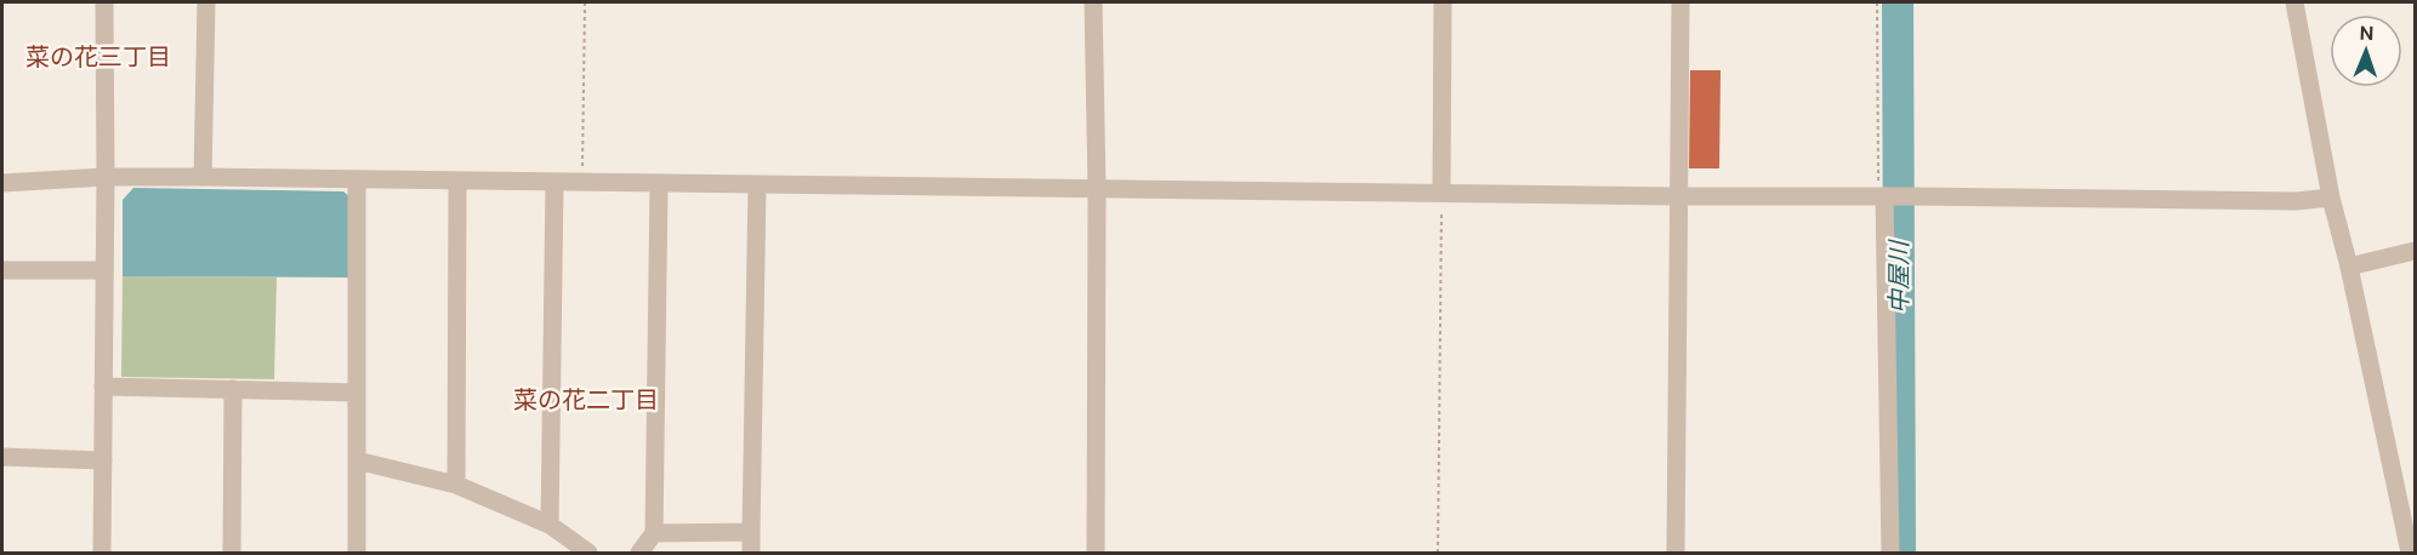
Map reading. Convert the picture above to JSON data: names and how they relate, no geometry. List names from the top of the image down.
{
  "districts": ["菜の花三丁目", "菜の花二丁目"],
  "water": ["中屋川"],
  "north": "top"
}
